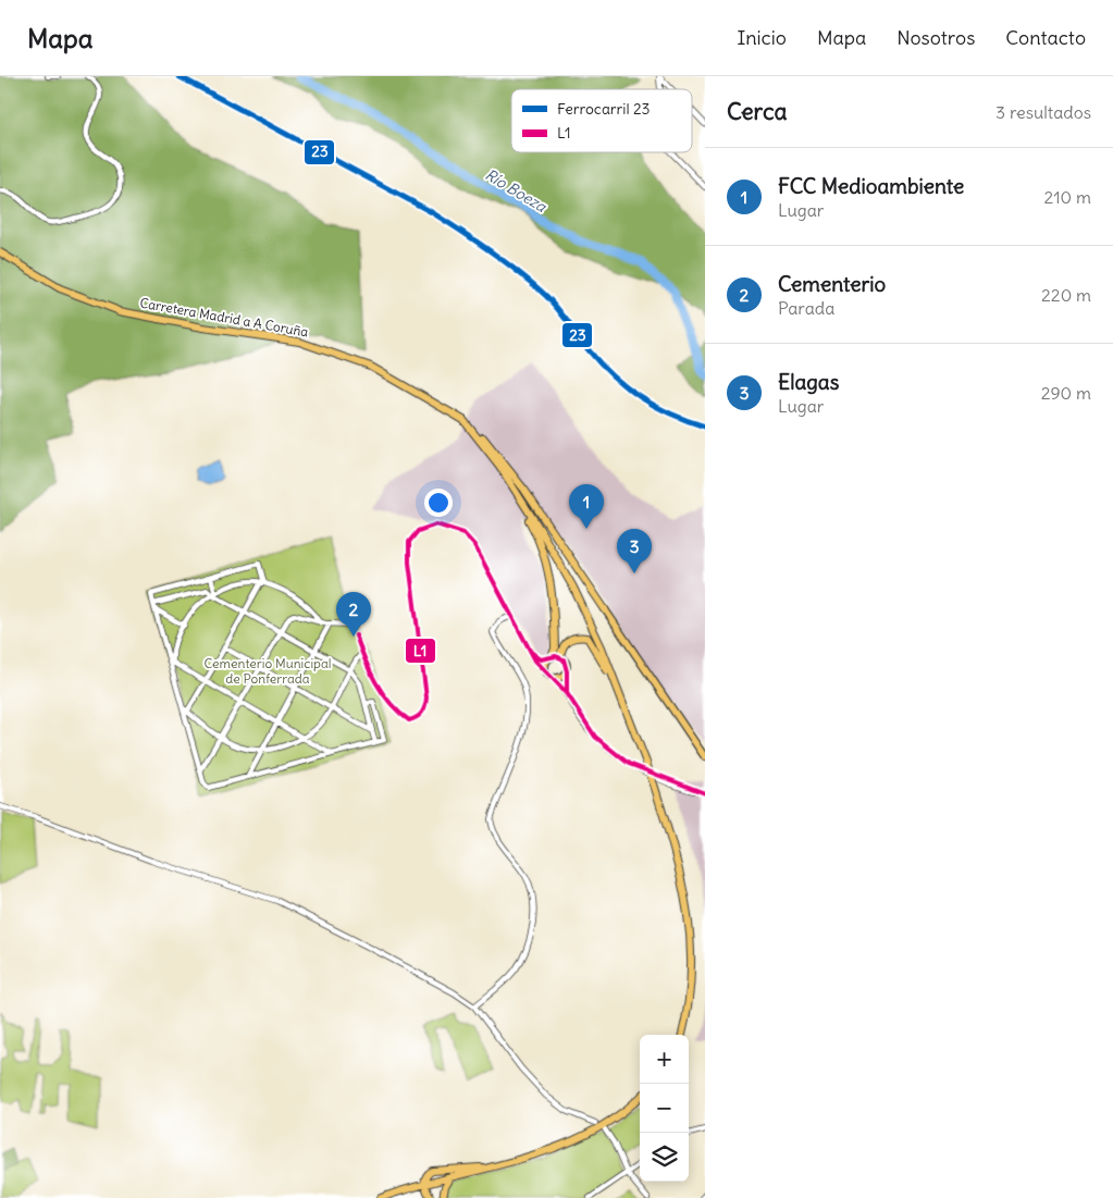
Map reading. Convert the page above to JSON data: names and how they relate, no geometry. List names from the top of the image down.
{
  "streets": {
    "highway": ["Carretera Madrid a A Coruña"]
  },
  "water": ["Río Boeza"],
  "parks": ["Cementerio Municipal de Ponferrada"],
  "lines": ["rail line 23", "transit line L1"],
  "legend": ["Ferrocarril 23", "L1"],
  "page": {
    "header": "Mapa",
    "nav": [
      "Inicio",
      "Mapa",
      "Nosotros",
      "Contacto"
    ],
    "heading": ["Cerca", "3 resultados"],
    "list": [
      {
        "mark": "1",
        "name": "FCC Medioambiente",
        "note": "Lugar",
        "value": "210 m"
      },
      {
        "mark": "2",
        "name": "Cementerio",
        "note": "Parada",
        "value": "220 m"
      },
      {
        "mark": "3",
        "name": "Elagas",
        "note": "Lugar",
        "value": "290 m"
      }
    ],
    "pins": ["1", "3", "2"],
    "map_buttons": ["+", "−"]
  }
}
